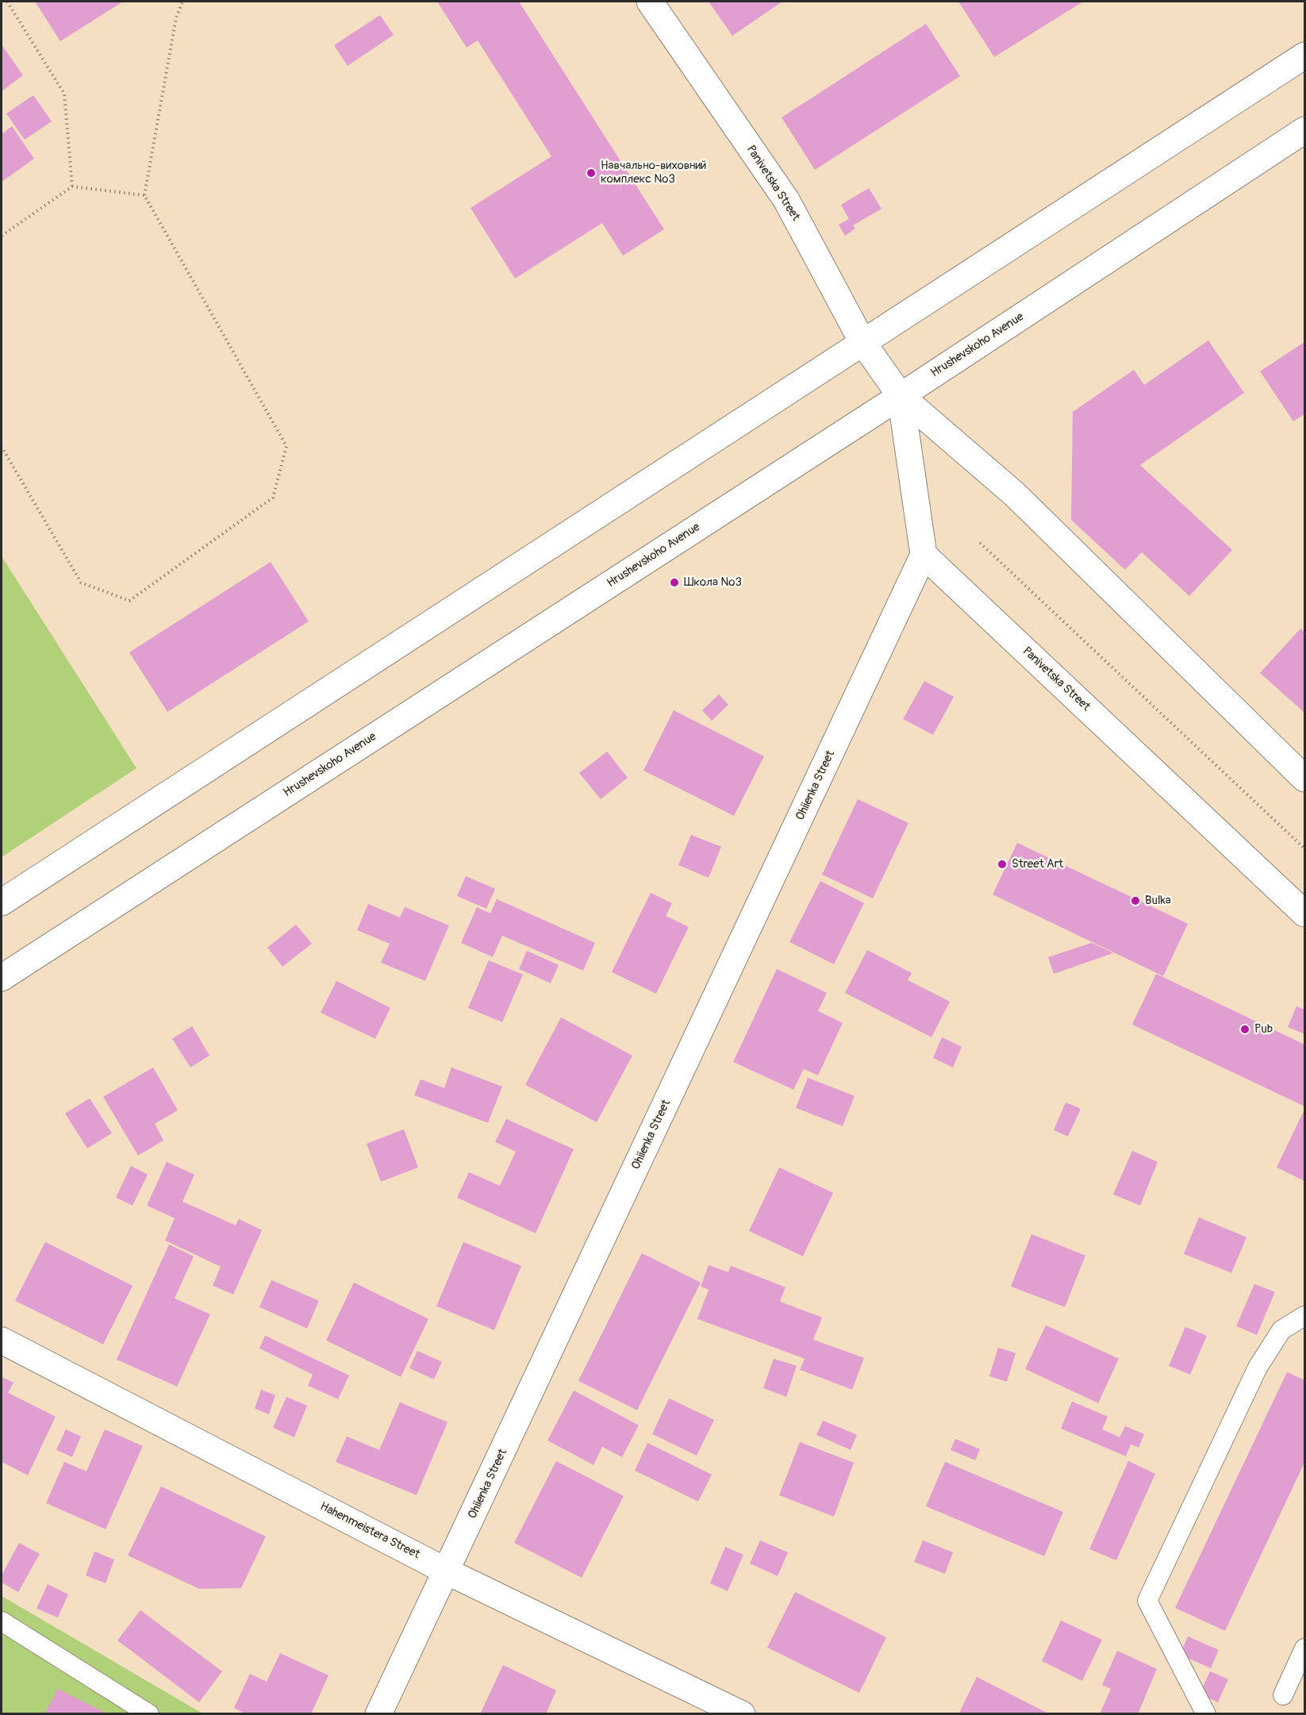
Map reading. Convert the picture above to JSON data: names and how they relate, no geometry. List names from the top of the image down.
{
  "streets": {
    "street": [
      "Panivetska Street",
      "Hrushevskoho Avenue",
      "Ohiienka Street",
      "Hahenmeistera Street"
    ]
  },
  "crossings": [
    ["Panivetska Street", "Hrushevskoho Avenue"],
    ["Panivetska Street", "Ohiienka Street"],
    ["Ohiienka Street", "Hahenmeistera Street"]
  ],
  "places": [
    "Навчально-виховний комплекс №3",
    "Школа №3",
    "Street Art",
    "Bulka",
    "Pub"
  ]
}
